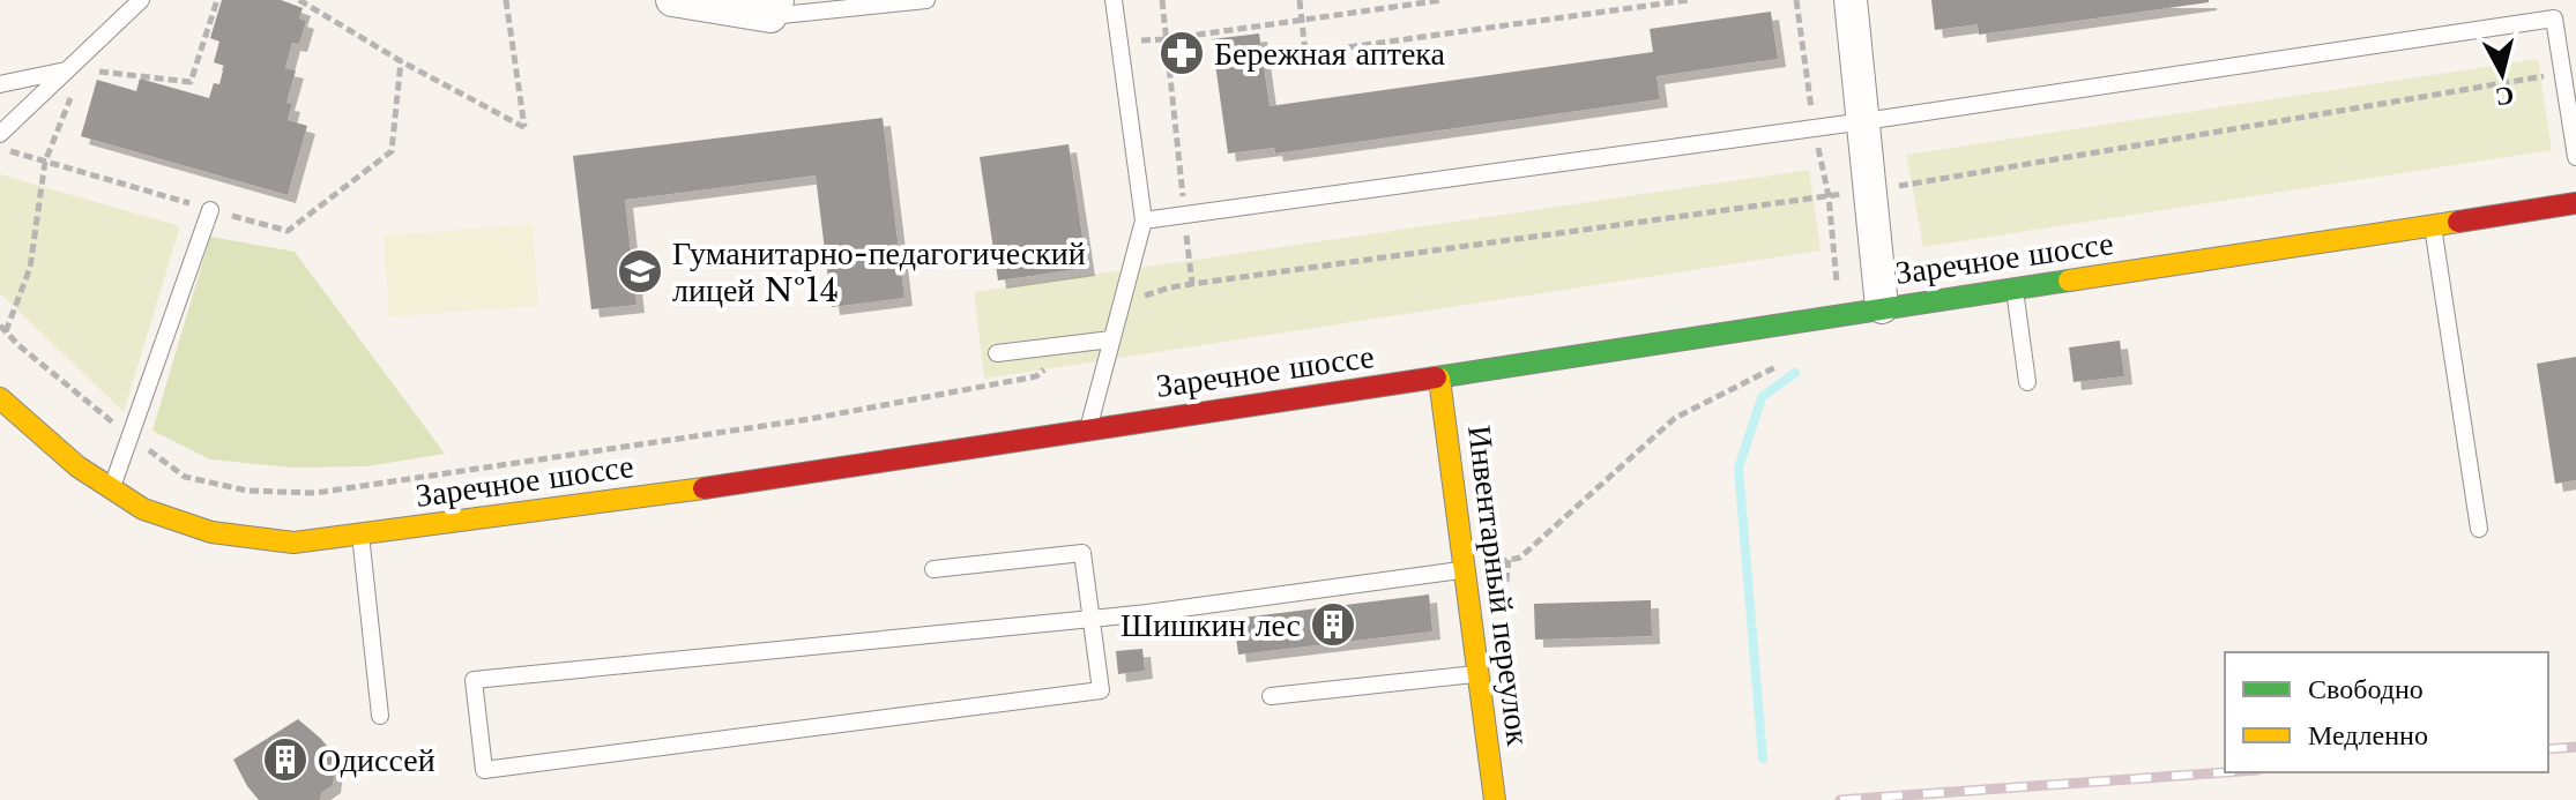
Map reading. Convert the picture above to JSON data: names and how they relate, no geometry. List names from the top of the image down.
{
  "streets": {
    "main road": ["Заречное шоссе", "Инвентарный переулок"]
  },
  "crossings": [
    ["Заречное шоссе", "Инвентарный переулок"]
  ],
  "places": {
    "pharmacy": ["Бережная аптека"],
    "school or university": ["Гуманитарно-педагогический лицей №14"],
    "building": ["Шишкин лес", "Одиссей"]
  },
  "legend": ["Свободно", "Медленно"],
  "north": "bottom"
}
